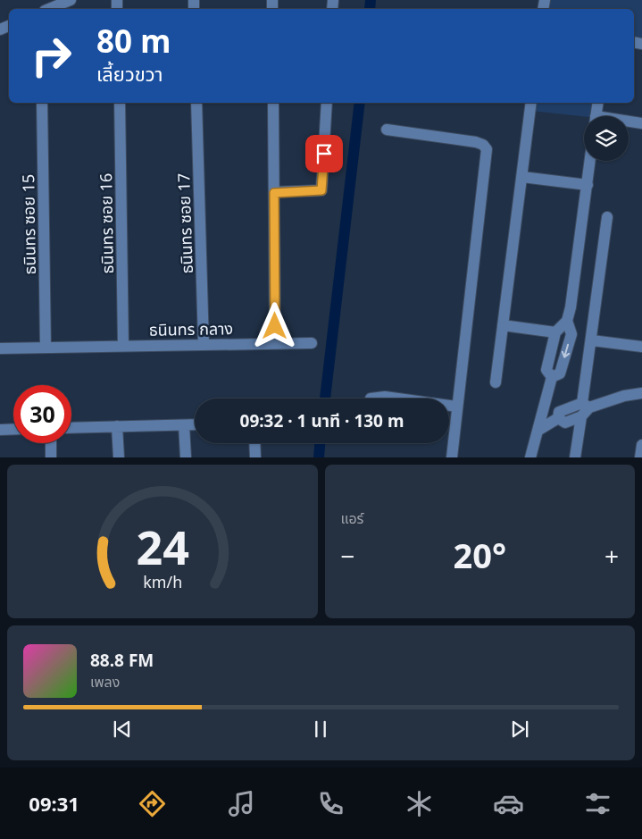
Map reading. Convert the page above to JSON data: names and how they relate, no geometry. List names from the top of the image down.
{
  "streets": {
    "street": [
      "ธนินทร ซอย 16",
      "ธนินทร ซอย 17",
      "ธนินทร ซอย 15",
      "ธนินทร กลาง"
    ]
  },
  "crossings": [
    ["ธนินทร ซอย 16", "ธนินทร กลาง"],
    ["ธนินทร ซอย 17", "ธนินทร กลาง"],
    ["ธนินทร ซอย 15", "ธนินทร กลาง"]
  ],
  "page": {
    "turn": ["80 m", "เลี้ยวขวา"],
    "limit": "30",
    "trip": "09:32 · 1 นาที · 130 m",
    "tile": "แอร์",
    "heat": ["−", "20°", "+"],
    "song": ["88.8 FM", "เพลง"],
    "tabs": "09:31",
    "gauge": ["24", "km/h"]
  }
}
